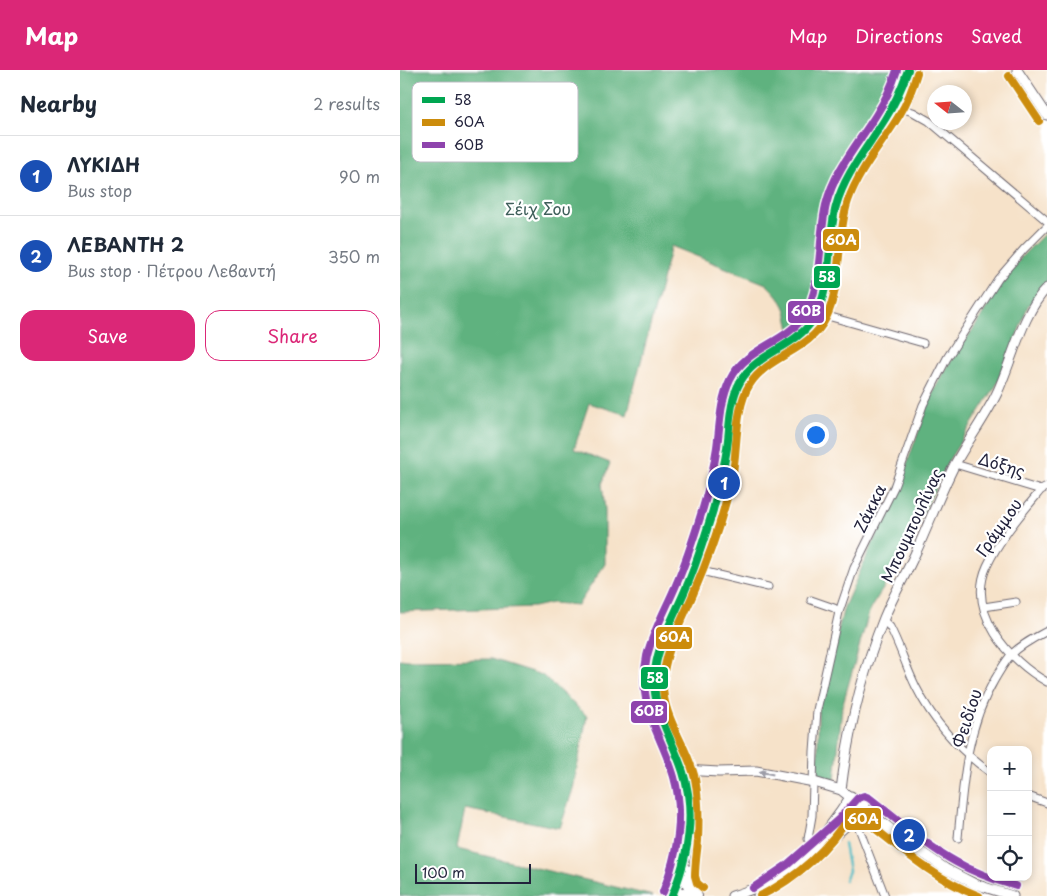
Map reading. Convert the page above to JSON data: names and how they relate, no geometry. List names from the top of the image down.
{
  "streets": {
    "street": [
      "Δόξης",
      "Ζάκκα",
      "Μπουμπουλίνας",
      "Γράμμου",
      "Φειδίου"
    ]
  },
  "crossings": [
    ["Δόξης", "Μπουμπουλίνας"],
    ["Δόξης", "Γράμμου"],
    ["Γράμμου", "Φειδίου"]
  ],
  "parks": ["Σέιχ Σου"],
  "lines": ["transit line 58", "transit line 60Β", "transit line 60Α"],
  "legend": ["58", "60Α", "60Β"],
  "scale_bar": "100 m",
  "north": "left",
  "page": {
    "header": "Map",
    "nav": ["Map", "Directions", "Saved"],
    "heading": ["Nearby", "2 results"],
    "list": [
      {
        "mark": "1",
        "name": "ΛΥΚΙΔΗ",
        "note": "Bus stop",
        "value": "90 m"
      },
      {
        "mark": "2",
        "name": "ΛΕΒΑΝΤΗ 2",
        "note": "Bus stop · Πέτρου Λεβαντή",
        "value": "350 m"
      }
    ],
    "buttons": ["Save", "Share"],
    "pins": ["1", "2"],
    "map_buttons": ["+", "−"],
    "scale": "100 m"
  }
}
